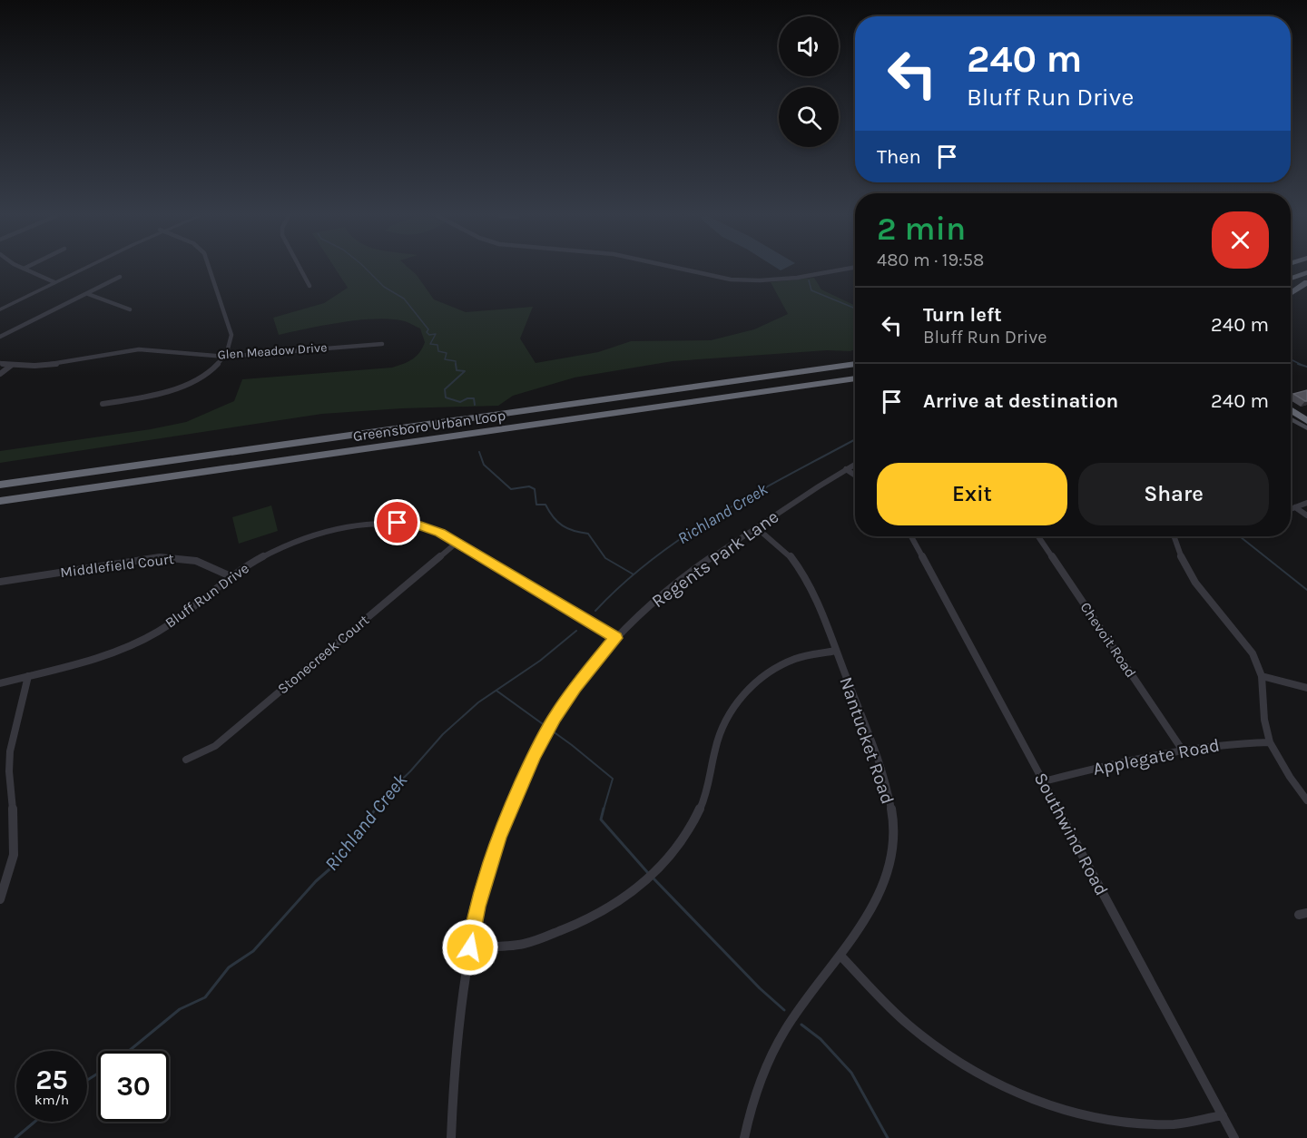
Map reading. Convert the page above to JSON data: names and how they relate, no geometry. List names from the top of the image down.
{
  "streets": {
    "highway": ["Greensboro Urban Loop"],
    "street": [
      "Glen Meadow Drive",
      "Regents Park Lane",
      "Middlefield Court",
      "Bluff Run Drive",
      "Chevoit Road",
      "Stonecreek Court",
      "Nantucket Road",
      "Applegate Road",
      "Southwind Road"
    ]
  },
  "crossings": [
    ["Regents Park Lane", "Bluff Run Drive"],
    ["Regents Park Lane", "Nantucket Road"],
    ["Middlefield Court", "Bluff Run Drive"],
    ["Bluff Run Drive", "Stonecreek Court"],
    ["Chevoit Road", "Applegate Road"],
    ["Applegate Road", "Southwind Road"]
  ],
  "water": ["Richland Creek"],
  "page": {
    "turn": ["240 m", "Bluff Run Drive"],
    "then": "Then",
    "heading": ["2 min", "480 m · 19:58"],
    "list": [
      {
        "name": "Turn left",
        "note": "Bluff Run Drive",
        "value": "240 m"
      },
      {
        "name": "Arrive at destination",
        "value": "240 m"
      }
    ],
    "buttons": ["Exit", "Share"],
    "speed": "25 km/h",
    "limit": "30"
  }
}
